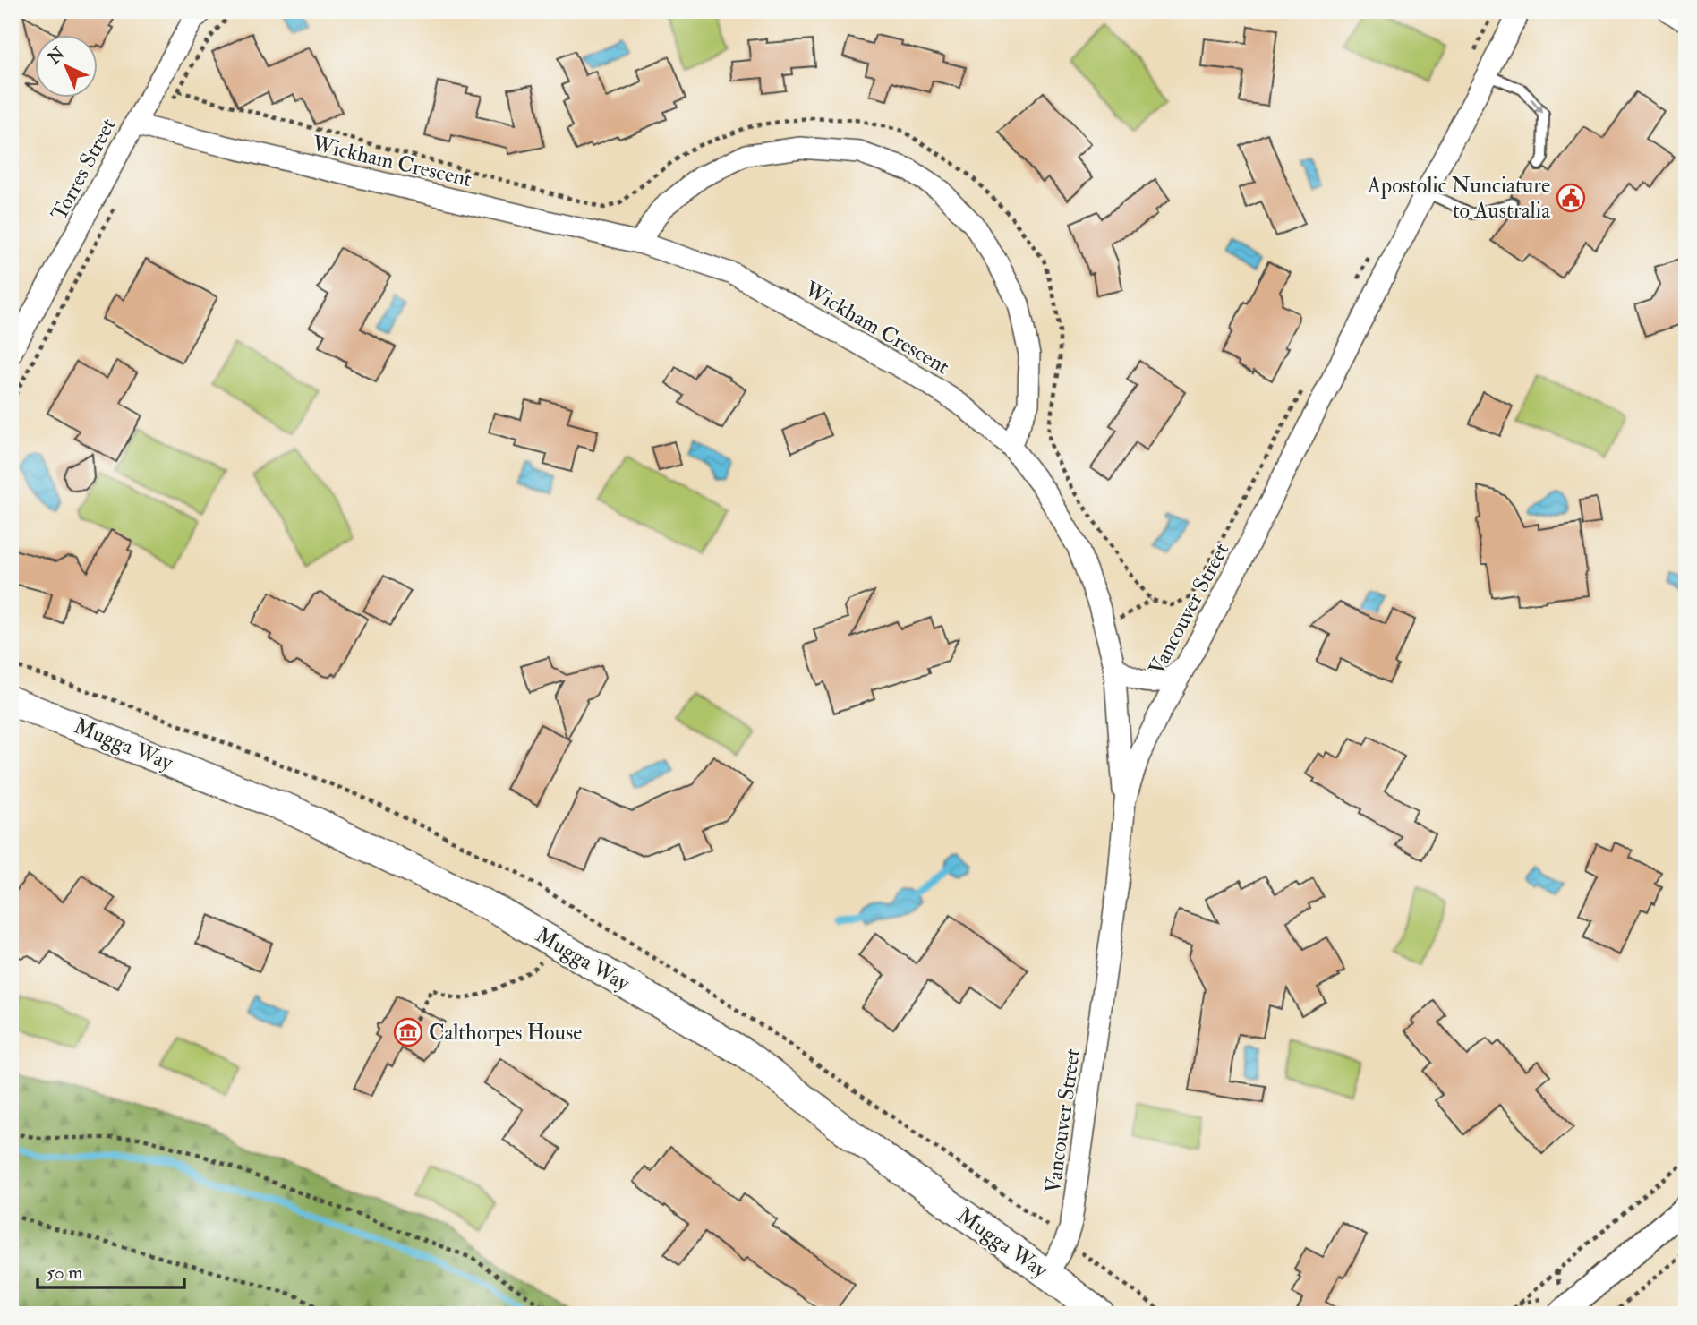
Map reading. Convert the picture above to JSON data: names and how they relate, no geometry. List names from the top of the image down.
{
  "streets": {
    "main road": ["Mugga Way"],
    "street": ["Wickham Crescent", "Torres Street", "Vancouver Street"]
  },
  "crossings": [
    ["Wickham Crescent", "Torres Street"],
    ["Wickham Crescent", "Vancouver Street"],
    ["Vancouver Street", "Mugga Way"]
  ],
  "places": {
    "public building": ["Apostolic Nunciature to Australia"],
    "museum": ["Calthorpes House"]
  },
  "scale_bar": "50 m",
  "north": "top left"
}
